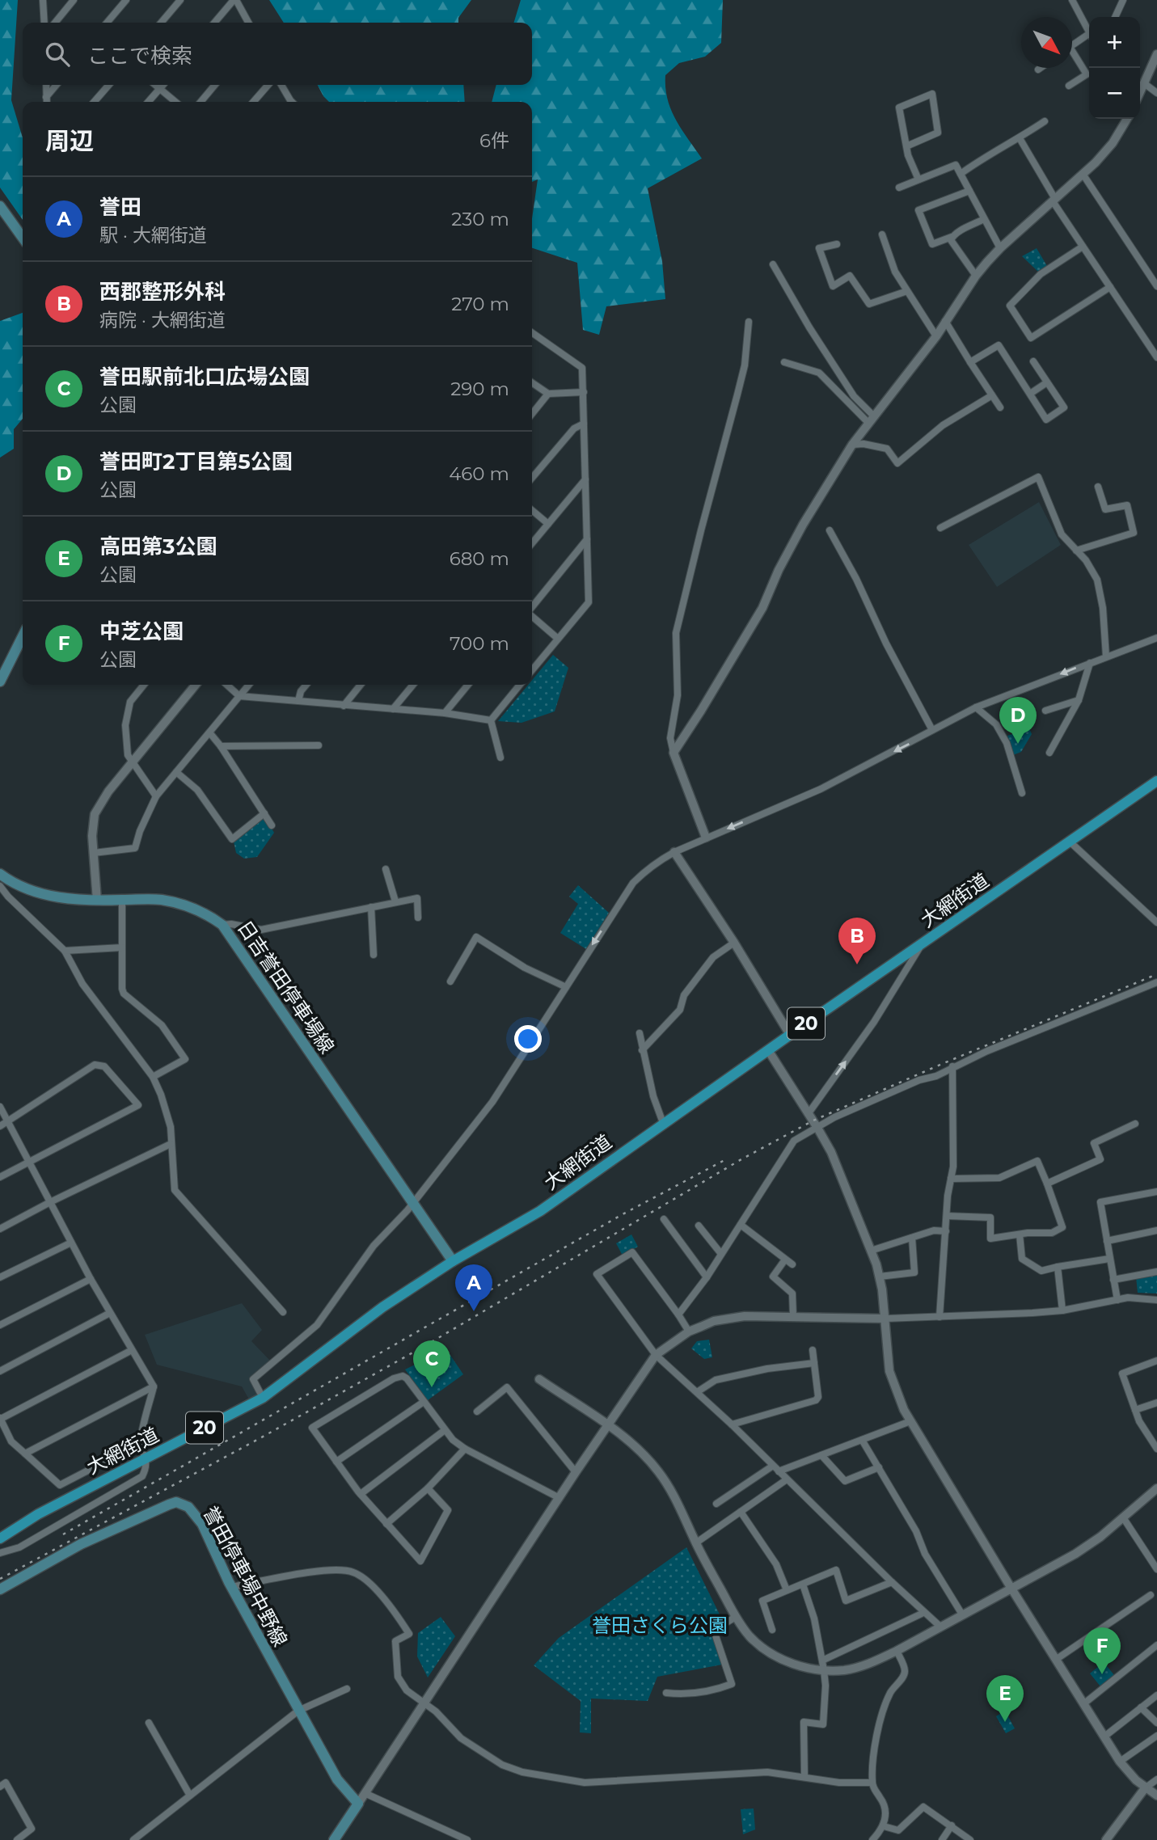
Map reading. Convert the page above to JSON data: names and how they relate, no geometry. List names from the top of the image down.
{
  "streets": {
    "main road": [
      "大網街道",
      "日吉誉田停車場線",
      "20",
      "誉田停車場中野線"
    ]
  },
  "crossings": [
    ["大網街道", "日吉誉田停車場線"]
  ],
  "parks": ["誉田さくら公園"],
  "north": "bottom right",
  "page": {
    "map_buttons": ["+", "−"],
    "search": "ここで検索",
    "heading": ["周辺", "6件"],
    "list": [
      {
        "mark": "A",
        "name": "誉田",
        "note": "駅 · 大網街道",
        "value": "230 m"
      },
      {
        "mark": "B",
        "name": "西郡整形外科",
        "note": "病院 · 大網街道",
        "value": "270 m"
      },
      {
        "mark": "C",
        "name": "誉田駅前北口広場公園",
        "note": "公園",
        "value": "290 m"
      },
      {
        "mark": "D",
        "name": "誉田町2丁目第5公園",
        "note": "公園",
        "value": "460 m"
      },
      {
        "mark": "E",
        "name": "高田第3公園",
        "note": "公園",
        "value": "680 m"
      },
      {
        "mark": "F",
        "name": "中芝公園",
        "note": "公園",
        "value": "700 m"
      }
    ],
    "pins": [
      "D",
      "B",
      "A",
      "C",
      "F",
      "E"
    ]
  }
}
